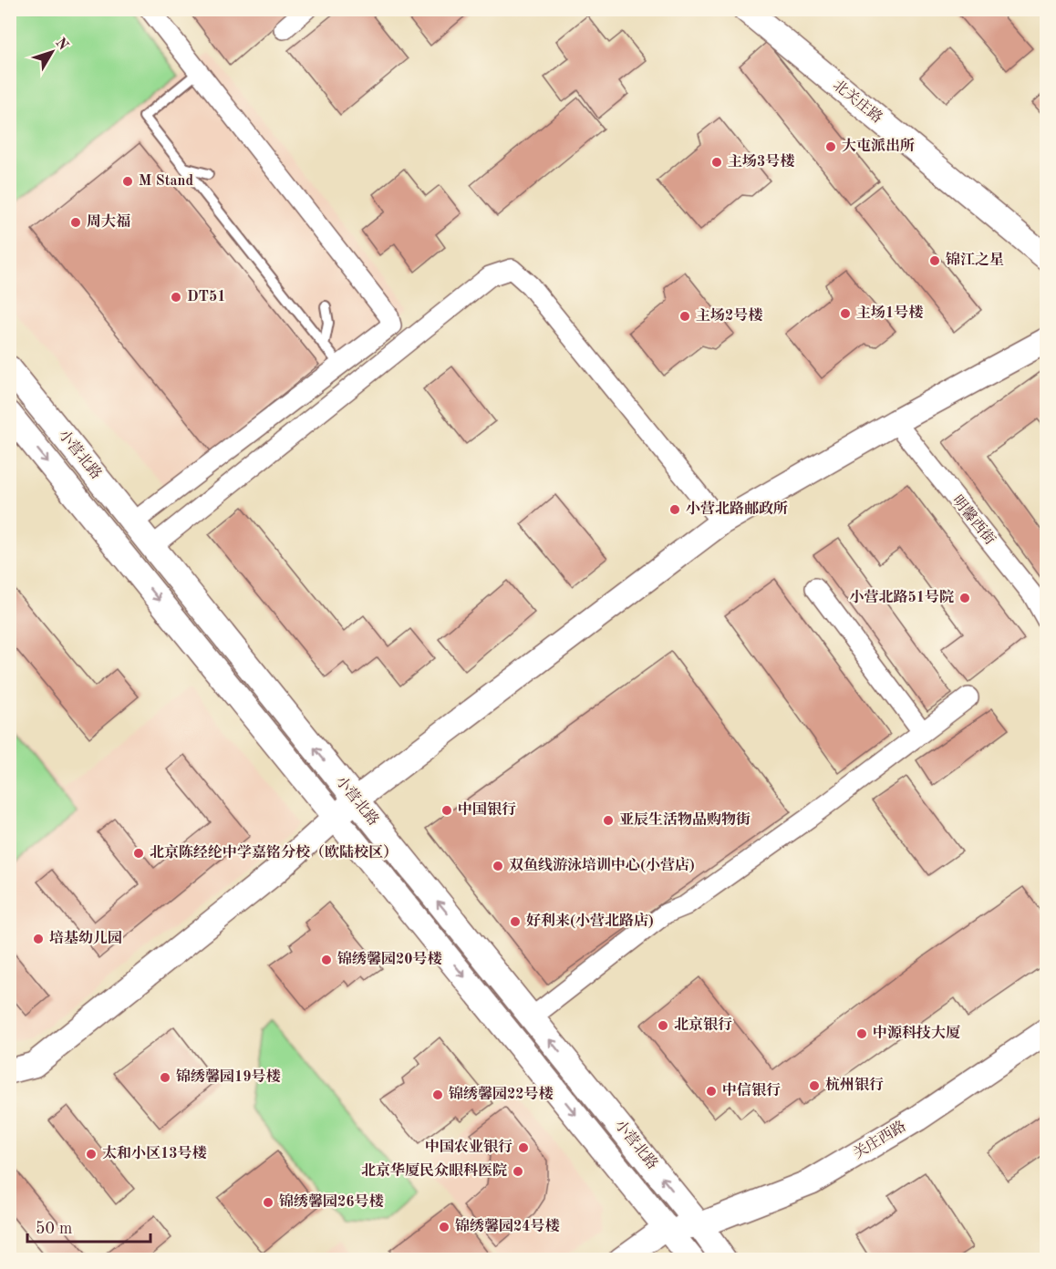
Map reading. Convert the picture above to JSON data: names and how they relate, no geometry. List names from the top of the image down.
{
  "streets": {
    "street": [
      "北关庄路",
      "小营北路",
      "明馨西街",
      "关庄西路"
    ]
  },
  "crossings": [
    ["小营北路", "关庄西路"]
  ],
  "places": [
    "大屯派出所",
    "主场3号楼",
    "M Stand",
    "周大福",
    "锦江之星",
    "DT51",
    "主场1号楼",
    "主场2号楼",
    "小营北路邮政所",
    "小营北路51号院",
    "中国银行",
    "亚辰生活物品购物街",
    "北京陈经纶中学嘉铭分校（欧陆校区）",
    "双鱼线游泳培训中心(小营店)",
    "好利来(小营北路店)",
    "培基幼儿园",
    "锦绣馨园20号楼",
    "北京银行",
    "中源科技大厦",
    "锦绣馨园19号楼",
    "杭州银行",
    "中信银行",
    "锦绣馨园22号楼",
    "中国农业银行",
    "太和小区13号楼",
    "北京华厦民众眼科医院",
    "锦绣馨园26号楼",
    "锦绣馨园24号楼"
  ],
  "scale_bar": "50 m",
  "north": "top right"
}
